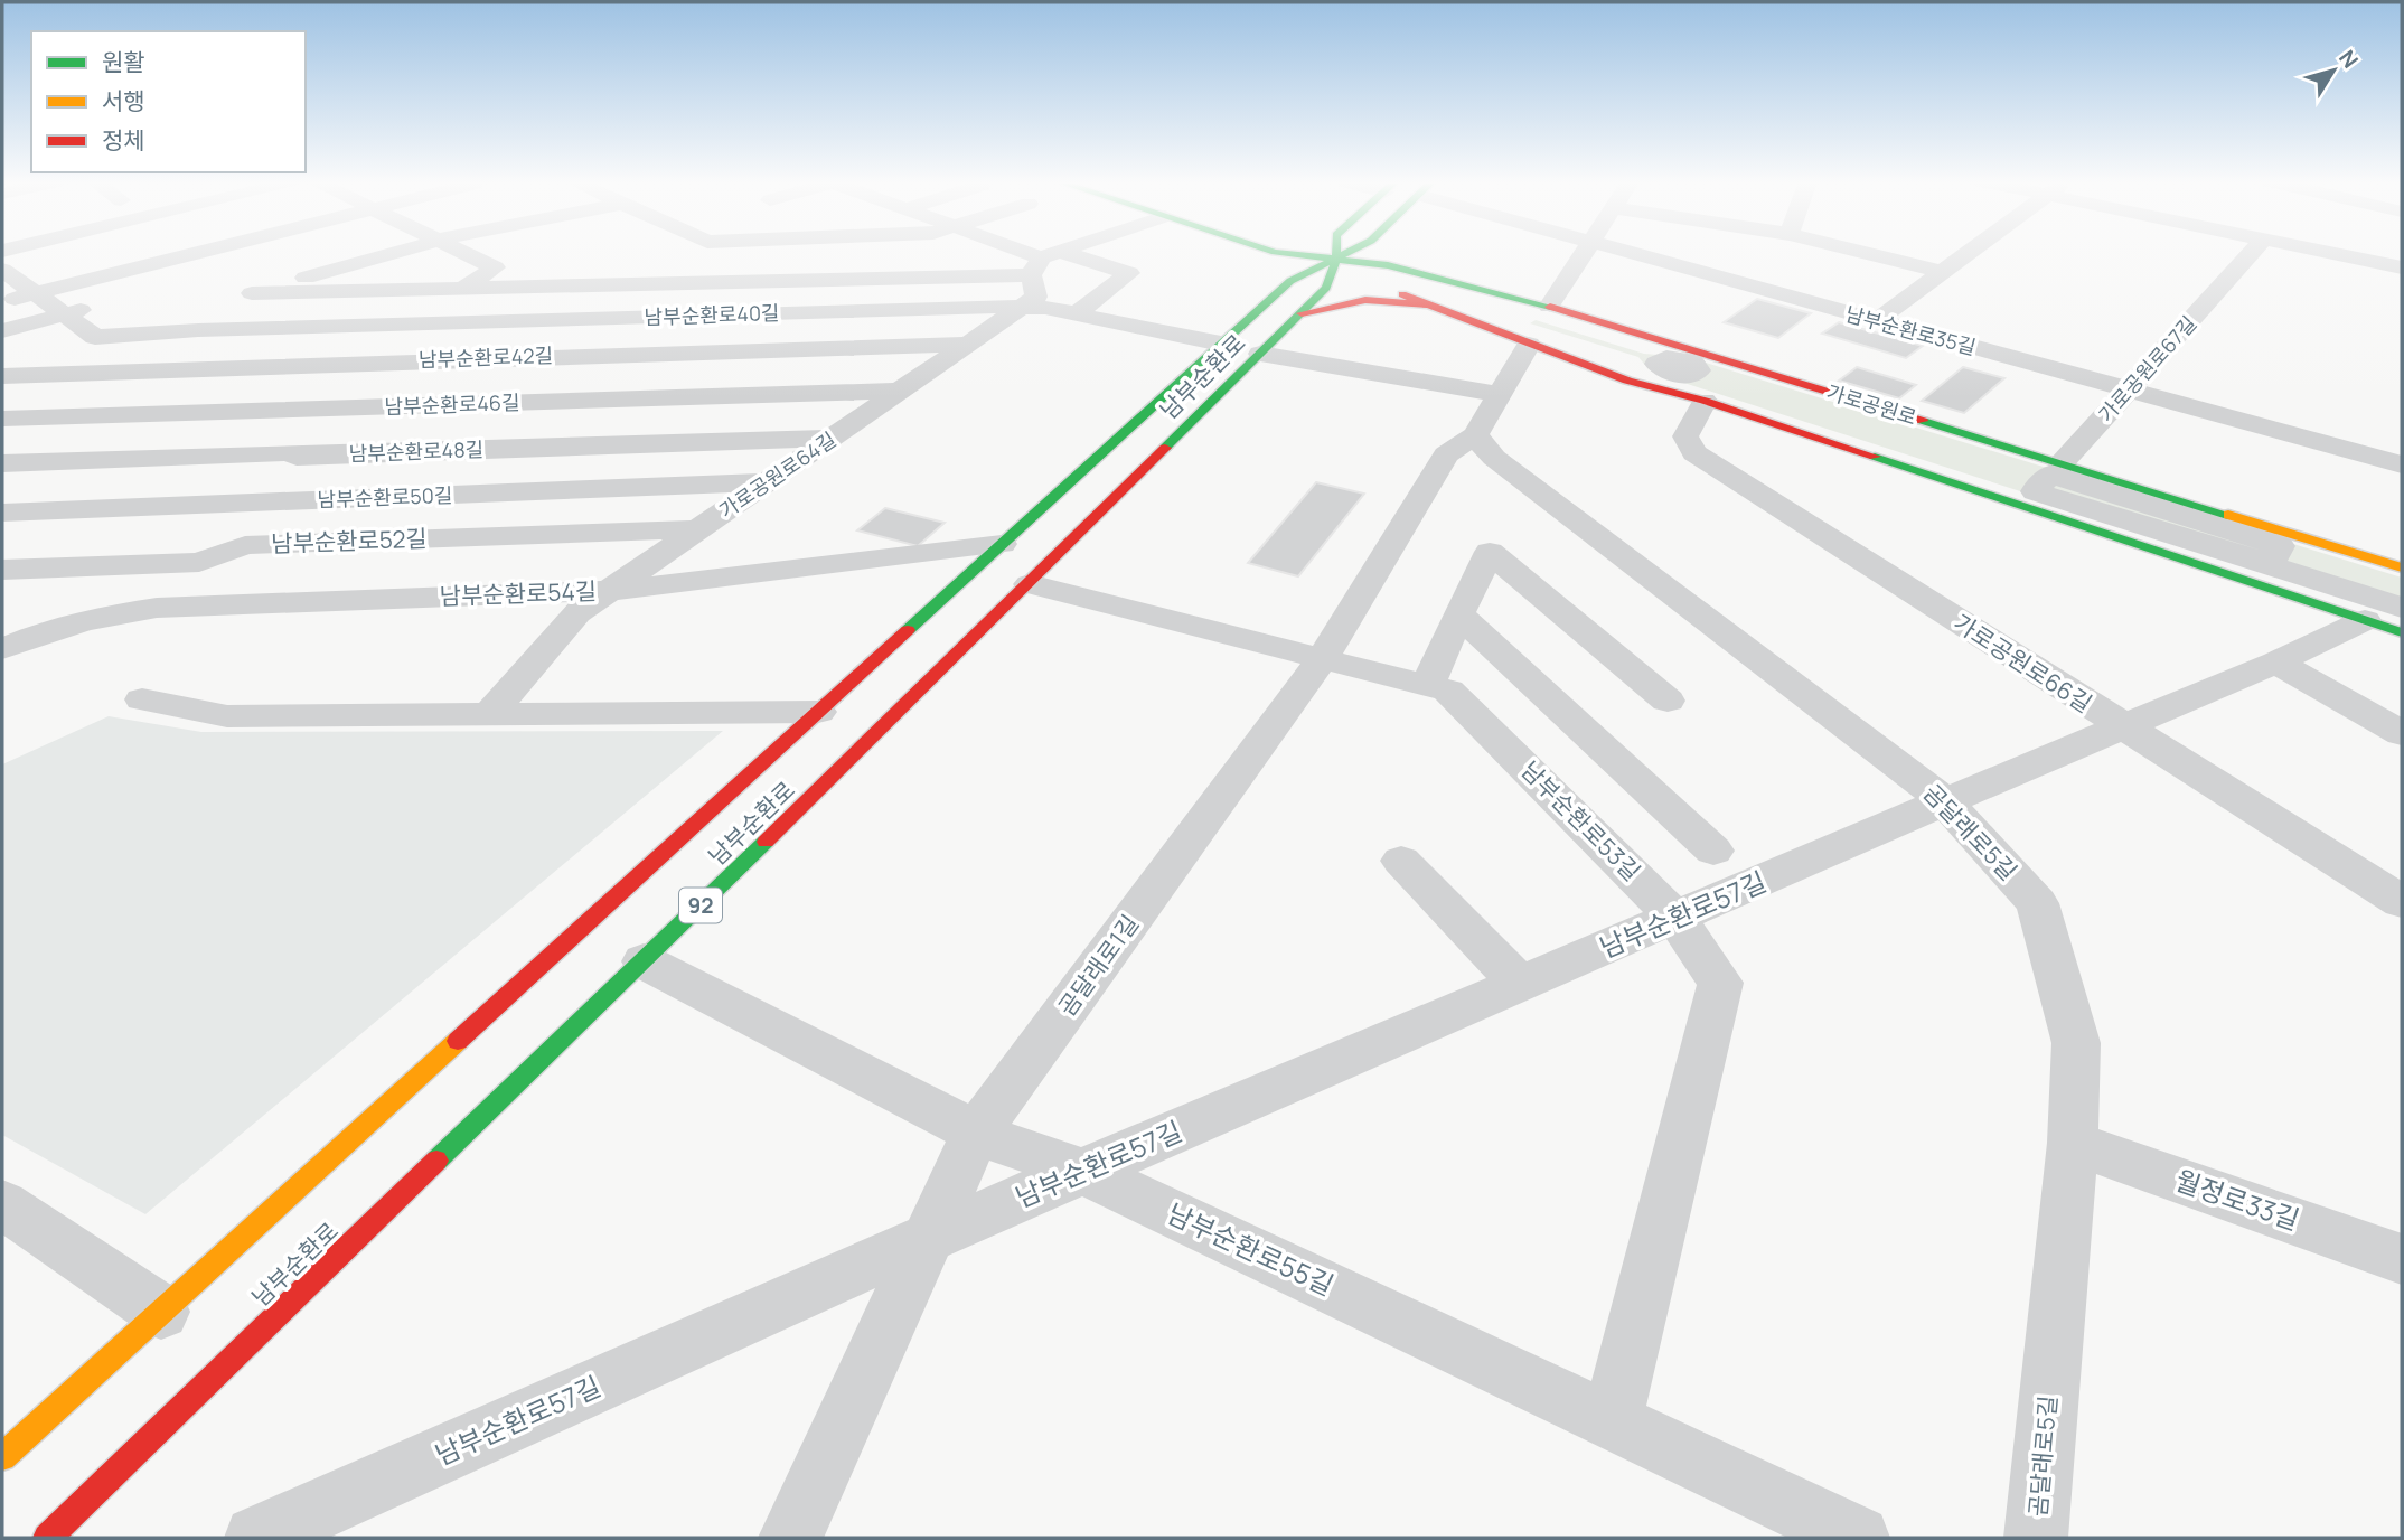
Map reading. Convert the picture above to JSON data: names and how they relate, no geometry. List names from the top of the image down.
{
  "streets": {
    "main road": ["남부순환로", "가로공원로", "92"],
    "street": [
      "남부순환로40길",
      "남부순환로35길",
      "남부순환로42길",
      "가로공원로67길",
      "남부순환로46길",
      "남부순환로48길",
      "가로공원로64길",
      "남부순환로50길",
      "남부순환로52길",
      "남부순환로54길",
      "가로공원로66길",
      "남부순환로53길",
      "곰달래로5길",
      "남부순환로57길",
      "곰달래로1길",
      "월정로33길",
      "남부순환로55길"
    ]
  },
  "crossings": [
    ["남부순환로40길", "남부순환로"],
    ["남부순환로40길", "가로공원로64길"],
    ["남부순환로35길", "가로공원로67길"],
    ["남부순환로42길", "가로공원로64길"],
    ["가로공원로67길", "가로공원로"],
    ["남부순환로", "가로공원로"],
    ["남부순환로", "남부순환로54길"],
    ["남부순환로", "남부순환로53길"],
    ["남부순환로", "남부순환로55길"],
    ["남부순환로46길", "가로공원로64길"],
    ["가로공원로", "가로공원로66길"],
    ["남부순환로48길", "가로공원로64길"],
    ["가로공원로64길", "남부순환로50길"],
    ["가로공원로64길", "남부순환로52길"],
    ["가로공원로64길", "남부순환로54길"],
    ["가로공원로66길", "남부순환로57길"],
    ["남부순환로53길", "남부순환로57길"],
    ["남부순환로53길", "곰달래로1길"],
    ["남부순환로53길", "남부순환로55길"],
    ["곰달래로5길", "남부순환로57길"],
    ["곰달래로5길", "곰달래로1길"],
    ["곰달래로5길", "월정로33길"],
    ["남부순환로57길", "곰달래로1길"],
    ["남부순환로57길", "남부순환로55길"],
    ["곰달래로1길", "남부순환로55길"]
  ],
  "legend": ["원활", "서행", "정체"],
  "north": "top right"
}
